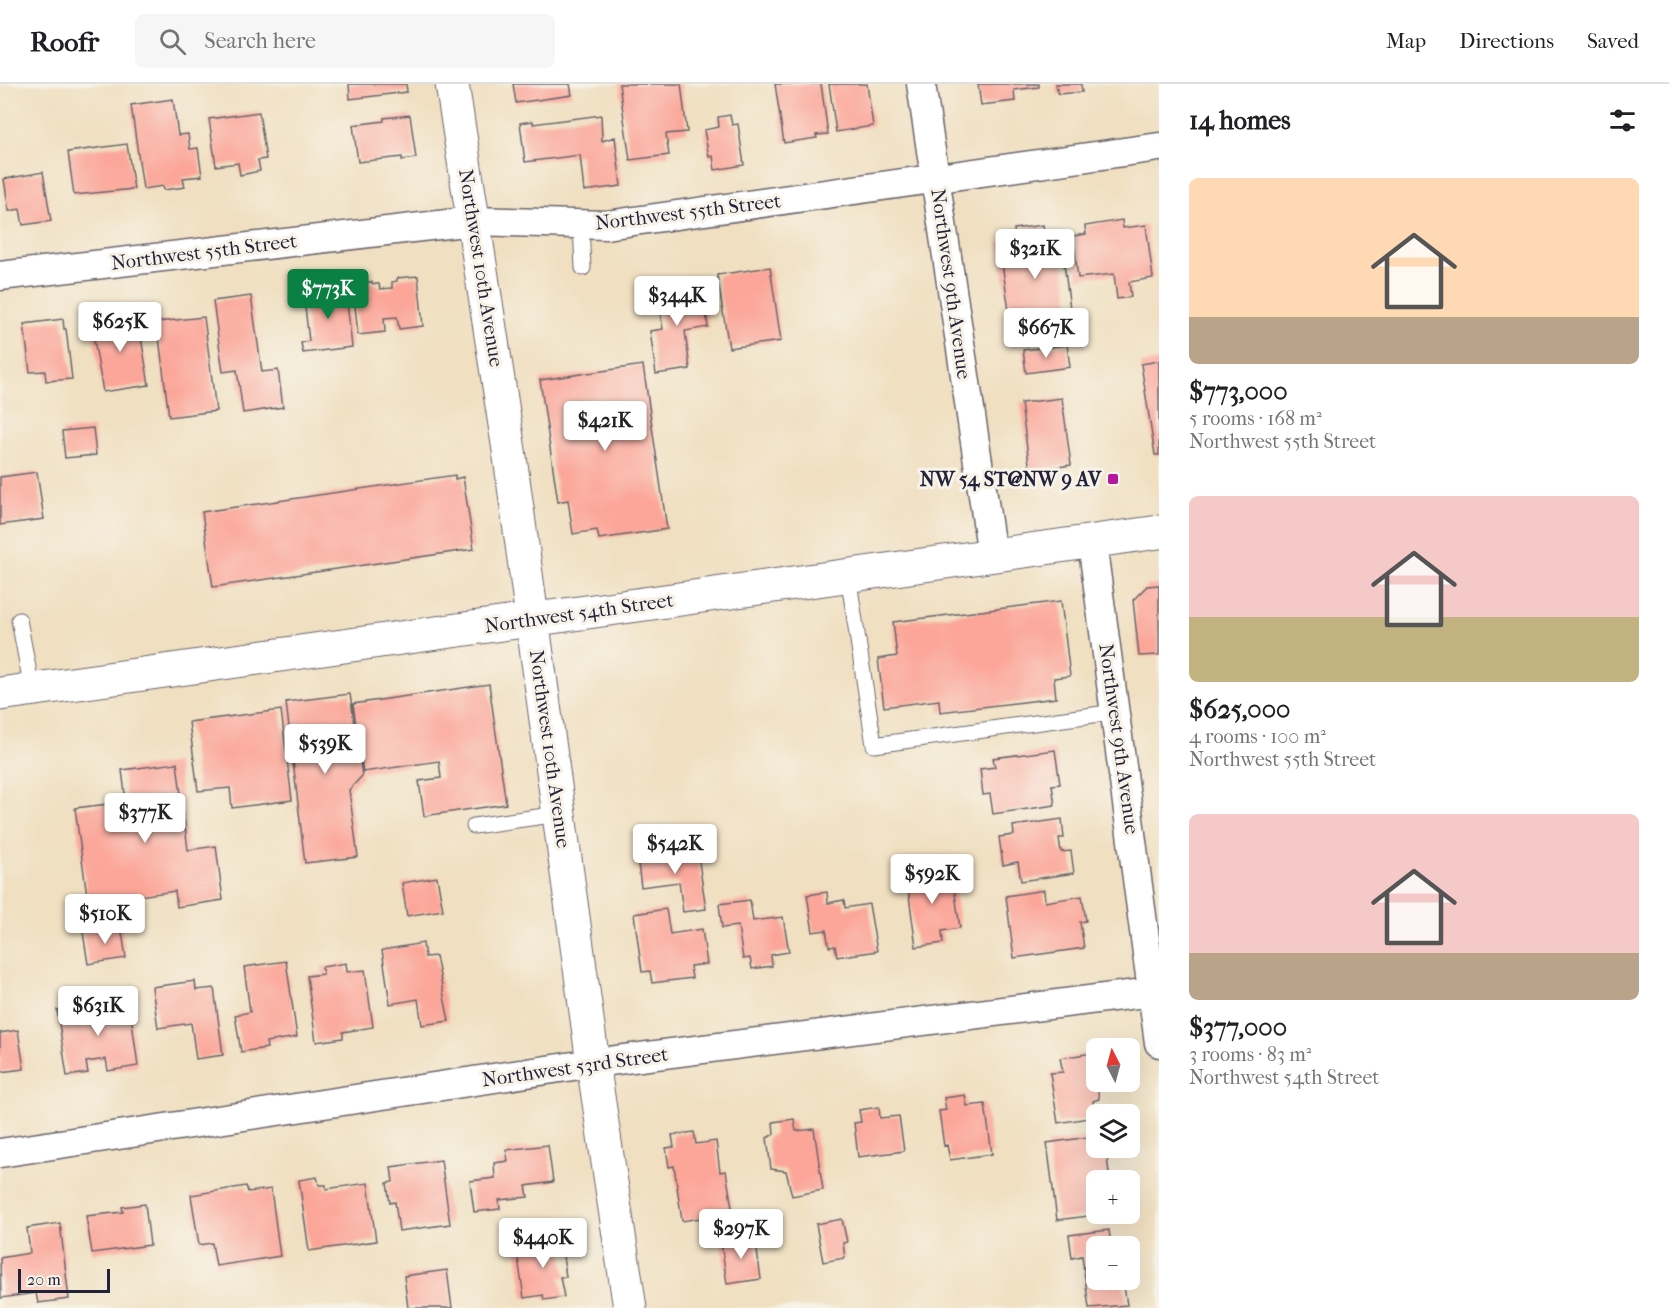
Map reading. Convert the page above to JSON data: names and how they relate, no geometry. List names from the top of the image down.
{
  "streets": {
    "street": [
      "Northwest 55th Street",
      "Northwest 10th Avenue",
      "Northwest 9th Avenue",
      "Northwest 54th Street",
      "Northwest 53rd Street"
    ]
  },
  "crossings": [
    ["Northwest 55th Street", "Northwest 10th Avenue"],
    ["Northwest 55th Street", "Northwest 9th Avenue"],
    ["Northwest 10th Avenue", "Northwest 54th Street"],
    ["Northwest 10th Avenue", "Northwest 53rd Street"],
    ["Northwest 9th Avenue", "Northwest 54th Street"],
    ["Northwest 9th Avenue", "Northwest 53rd Street"]
  ],
  "places": {
    "transit": ["NW 54 ST@NW 9 AV"]
  },
  "scale_bar": "20 m",
  "north": "top",
  "page": {
    "header": "Roofr",
    "search": "Search here",
    "nav": ["Map", "Directions", "Saved"],
    "heading": "14 homes",
    "list": [
      {
        "name": "$773,000",
        "note": "5 rooms · 168 m² · Northwest 55th Street"
      },
      {
        "name": "$625,000",
        "note": "4 rooms · 100 m² · Northwest 55th Street"
      },
      {
        "name": "$377,000",
        "note": "3 rooms · 83 m² · Northwest 54th Street"
      }
    ],
    "price": [
      "$321K",
      "$773K",
      "$344K",
      "$625K",
      "$667K",
      "$421K",
      "$539K",
      "$377K",
      "$542K",
      "$592K",
      "$510K",
      "$631K",
      "$297K",
      "$440K"
    ],
    "map_buttons": ["+", "−"],
    "scale": "20 m"
  }
}
